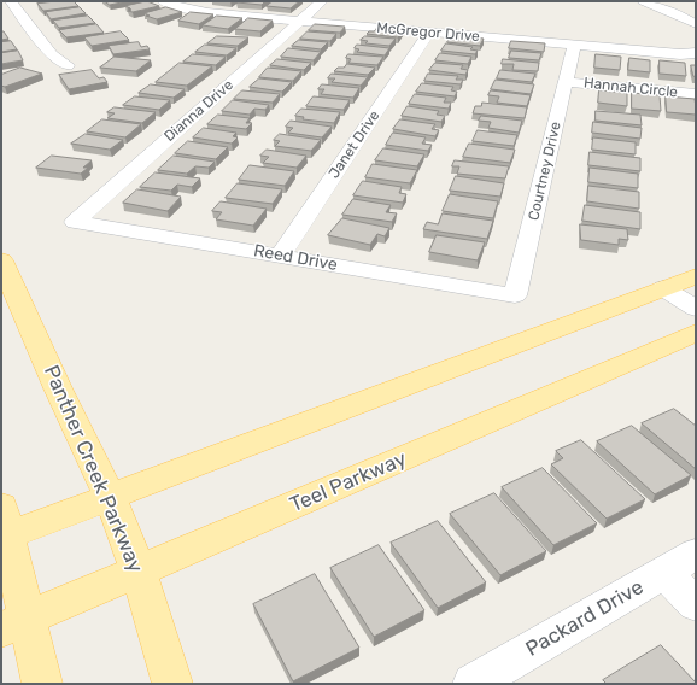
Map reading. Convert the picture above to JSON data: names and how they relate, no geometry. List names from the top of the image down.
{
  "streets": {
    "main road": ["Panther Creek Parkway", "Teel Parkway"],
    "street": [
      "McGregor Drive",
      "Hannah Circle",
      "Dianna Drive",
      "Janet Drive",
      "Courtney Drive",
      "Reed Drive",
      "Packard Drive"
    ]
  },
  "crossings": [
    ["McGregor Drive", "Dianna Drive"],
    ["McGregor Drive", "Janet Drive"],
    ["McGregor Drive", "Courtney Drive"],
    ["Hannah Circle", "Courtney Drive"],
    ["Dianna Drive", "Reed Drive"],
    ["Janet Drive", "Reed Drive"],
    ["Courtney Drive", "Reed Drive"],
    ["Panther Creek Parkway", "Teel Parkway"]
  ]
}
